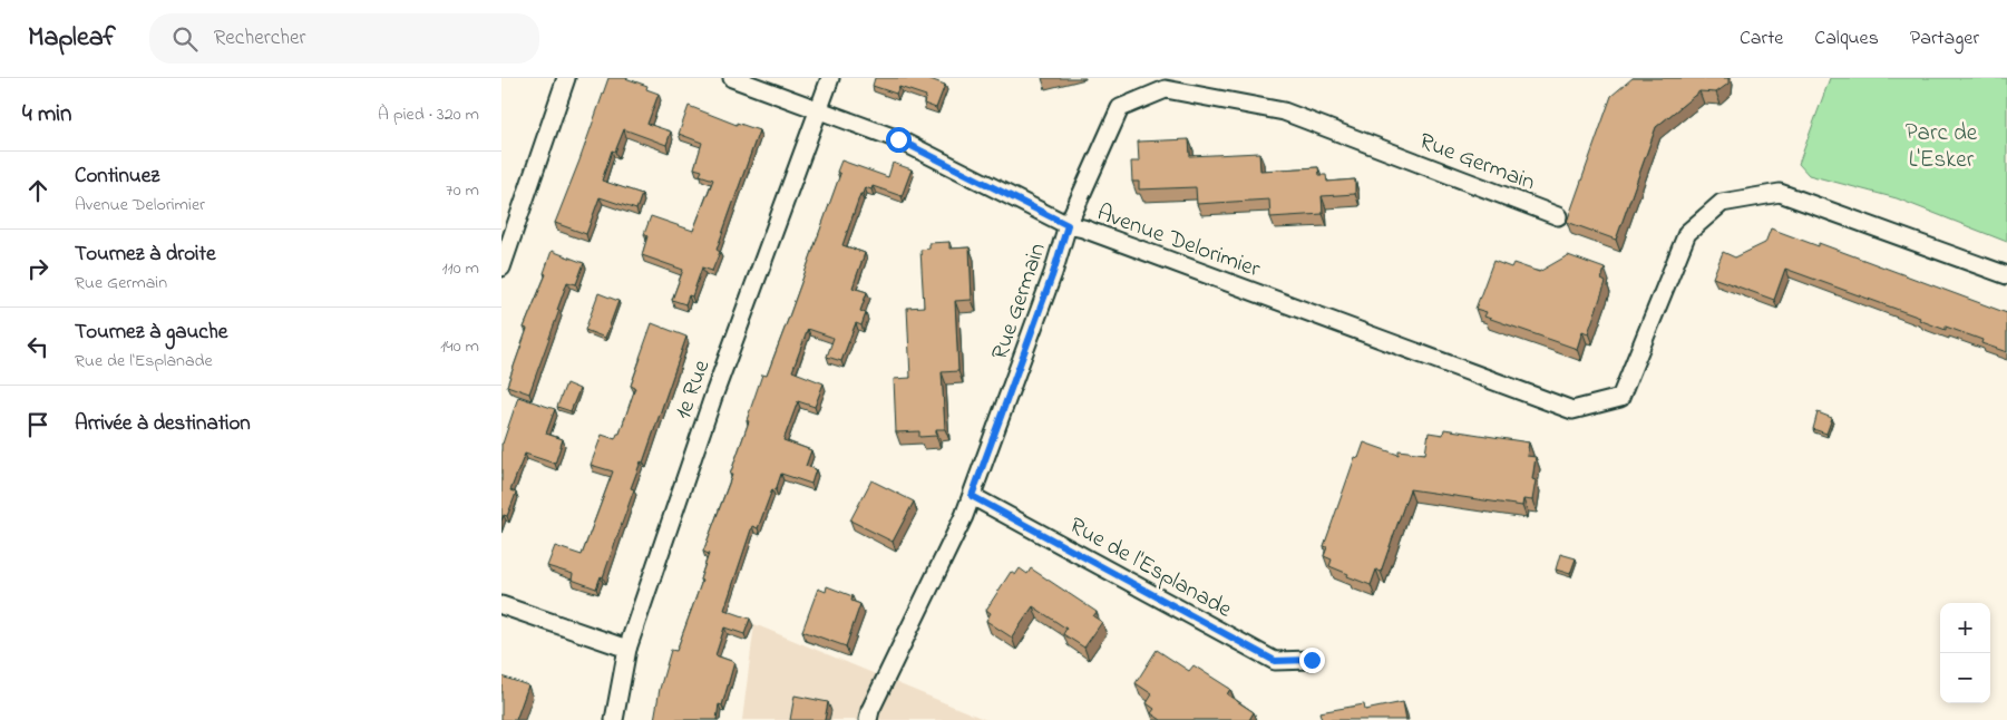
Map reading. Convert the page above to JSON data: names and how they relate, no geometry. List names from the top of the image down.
{
  "streets": {
    "street": [
      "Rue Germain",
      "Avenue Delorimier",
      "1e Rue",
      "Rue de l'Esplanade"
    ]
  },
  "crossings": [
    ["Rue Germain", "Avenue Delorimier"],
    ["Rue Germain", "Rue de l'Esplanade"],
    ["Avenue Delorimier", "1e Rue"]
  ],
  "parks": ["Parc de L'Esker"],
  "page": {
    "header": "Mapleaf",
    "search": "Rechercher",
    "nav": ["Carte", "Calques", "Partager"],
    "heading": ["4 min", "À pied · 320 m"],
    "list": [
      ["Continuez", "Avenue Delorimier", "70 m"],
      ["Tournez à droite", "Rue Germain", "110 m"],
      ["Tournez à gauche", "Rue de l'Esplanade", "140 m"],
      "Arrivée à destination"
    ],
    "map_buttons": ["+", "−"]
  }
}
